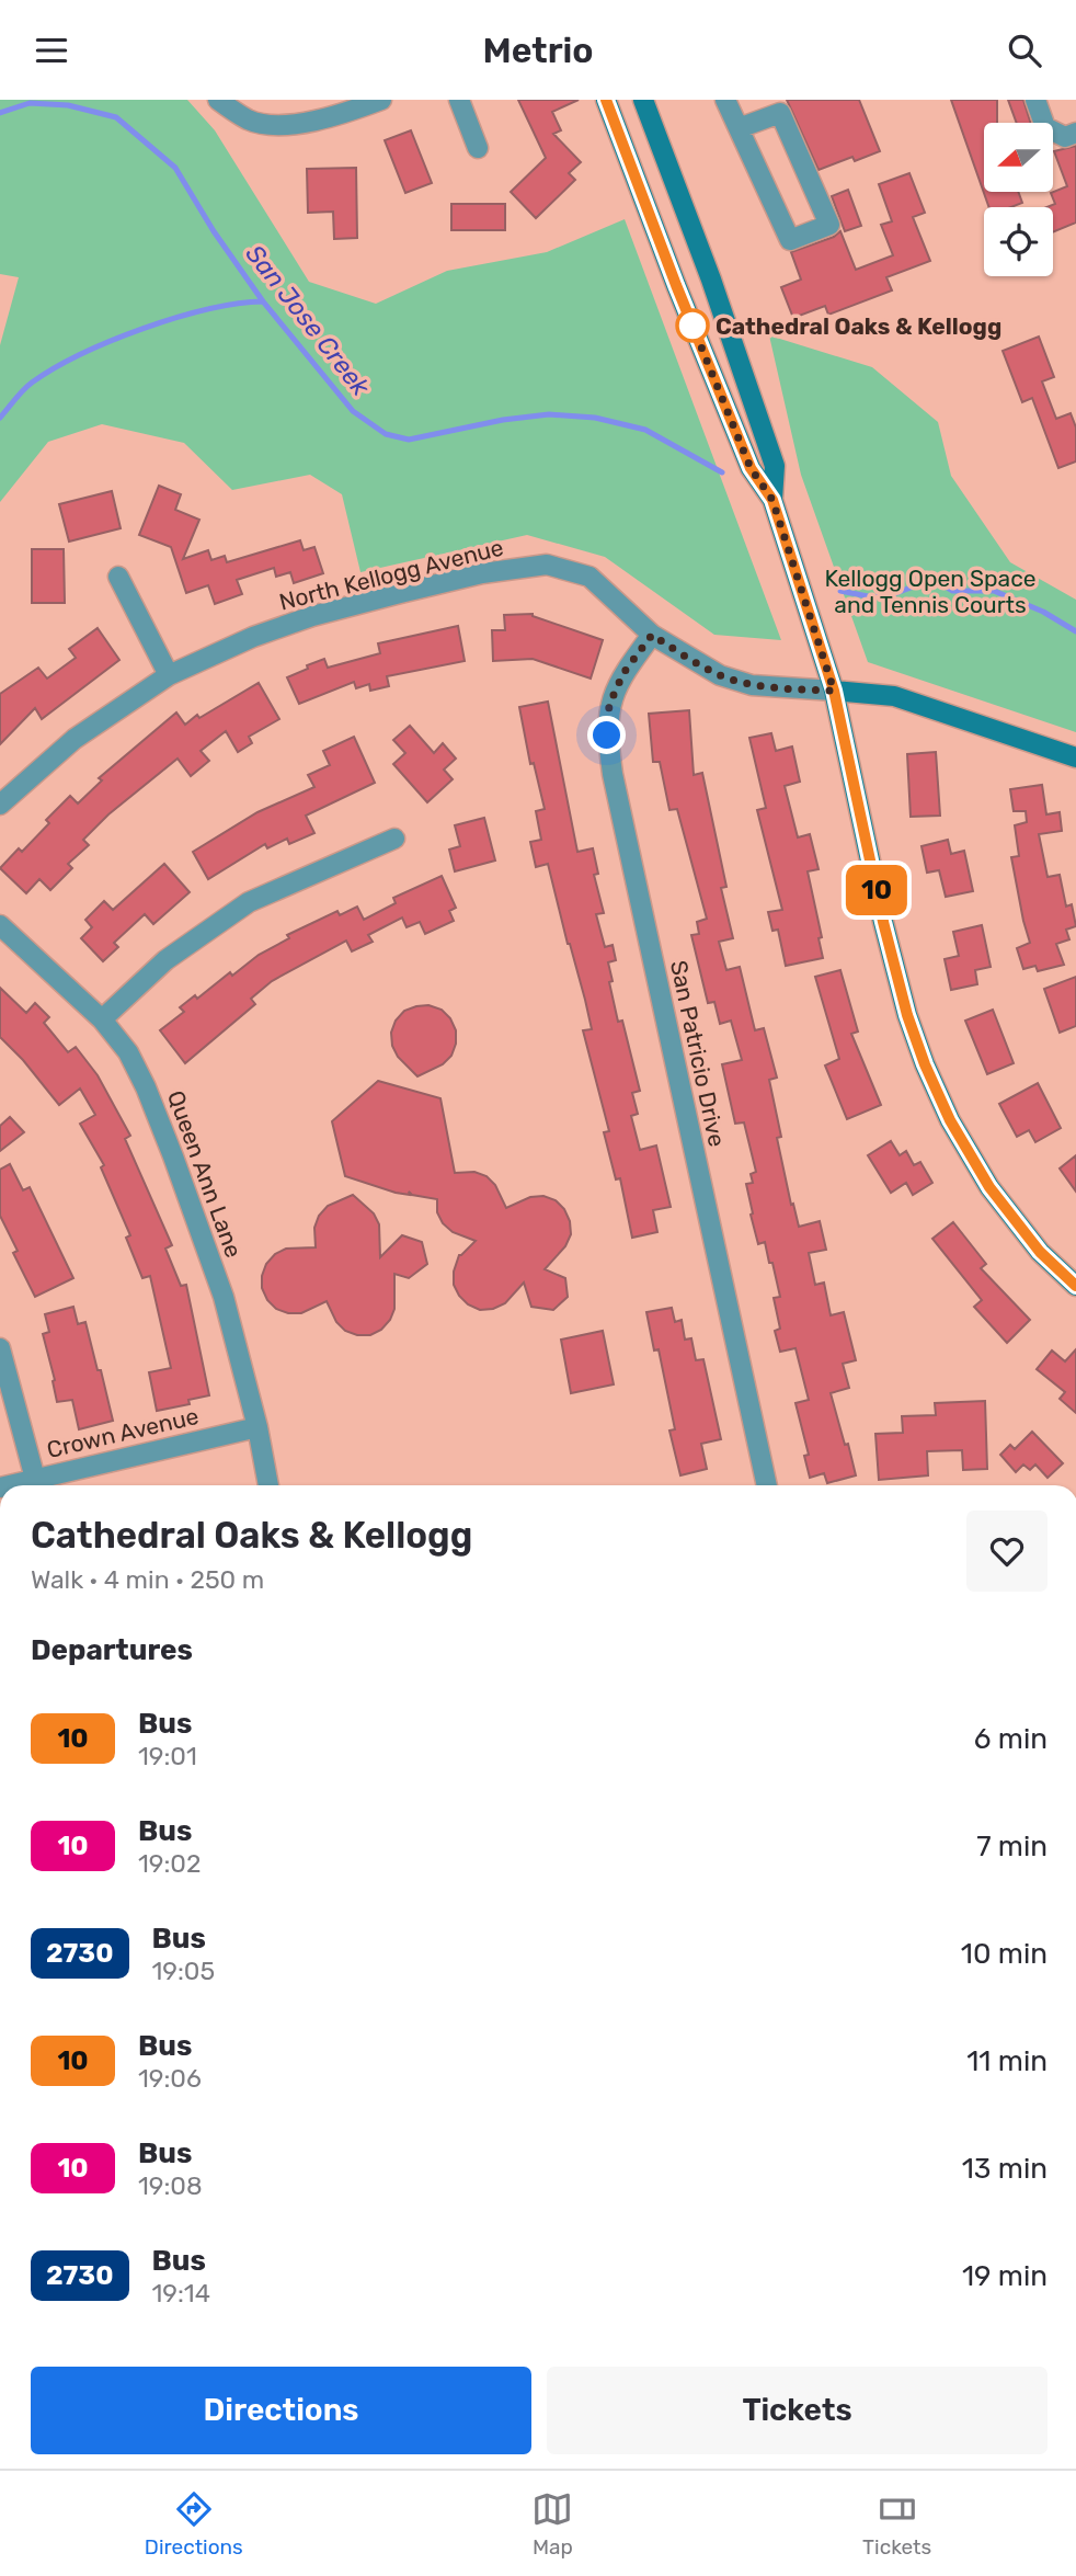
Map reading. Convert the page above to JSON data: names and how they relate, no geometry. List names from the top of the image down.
{
  "streets": {
    "main road": ["North Kellogg Avenue"],
    "street": ["San Patricio Drive", "Queen Ann Lane", "Crown Avenue"]
  },
  "crossings": [
    ["North Kellogg Avenue", "San Patricio Drive"],
    ["Queen Ann Lane", "Crown Avenue"]
  ],
  "water": ["San Jose Creek"],
  "parks": ["Kellogg Open Space and Tennis Courts"],
  "places": ["Cathedral Oaks & Kellogg"],
  "lines": ["bus line 10"],
  "north": "left",
  "page": {
    "header": "Metrio",
    "on_map": "10",
    "heading": [
      ["Cathedral Oaks & Kellogg", "Walk · 4 min · 250 m"],
      "Departures"
    ],
    "list": [
      {
        "mark": "10",
        "name": "Bus",
        "note": "19:01",
        "value": "6 min"
      },
      {
        "mark": "10",
        "name": "Bus",
        "note": "19:02",
        "value": "7 min"
      },
      {
        "mark": "2730",
        "name": "Bus",
        "note": "19:05",
        "value": "10 min"
      },
      {
        "mark": "10",
        "name": "Bus",
        "note": "19:06",
        "value": "11 min"
      },
      {
        "mark": "10",
        "name": "Bus",
        "note": "19:08",
        "value": "13 min"
      },
      {
        "mark": "2730",
        "name": "Bus",
        "note": "19:14",
        "value": "19 min"
      }
    ],
    "buttons": ["Directions", "Tickets"],
    "tabs": ["Directions", "Map", "Tickets"]
  }
}
